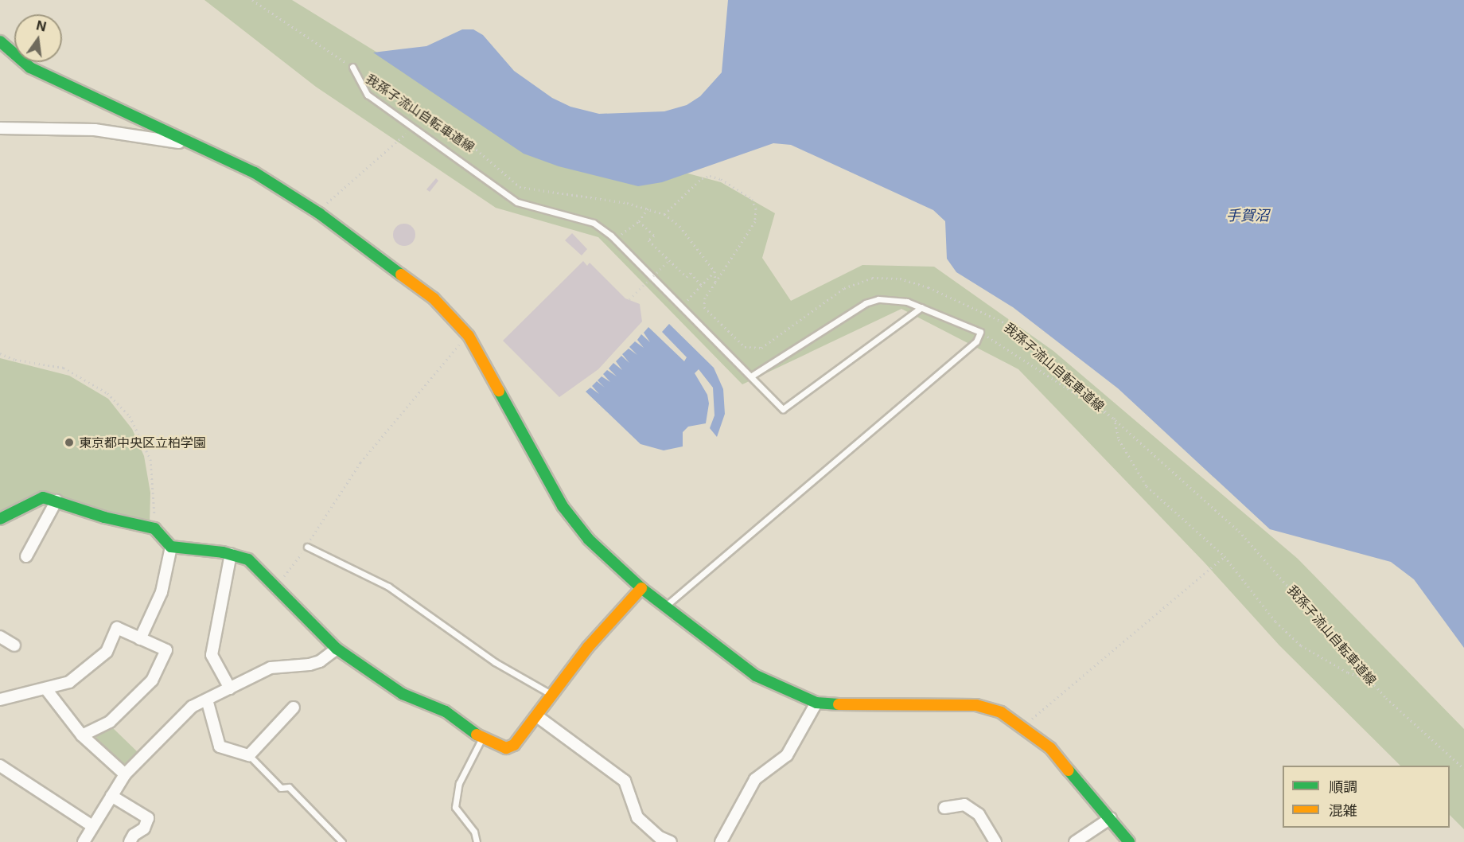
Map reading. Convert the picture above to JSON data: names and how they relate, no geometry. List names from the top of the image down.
{
  "streets": {
    "path": ["我孫子流山自転車道線"]
  },
  "water": ["手賀沼"],
  "places": ["東京都中央区立柏学園"],
  "legend": ["順調", "混雑"],
  "north": "top"
}
